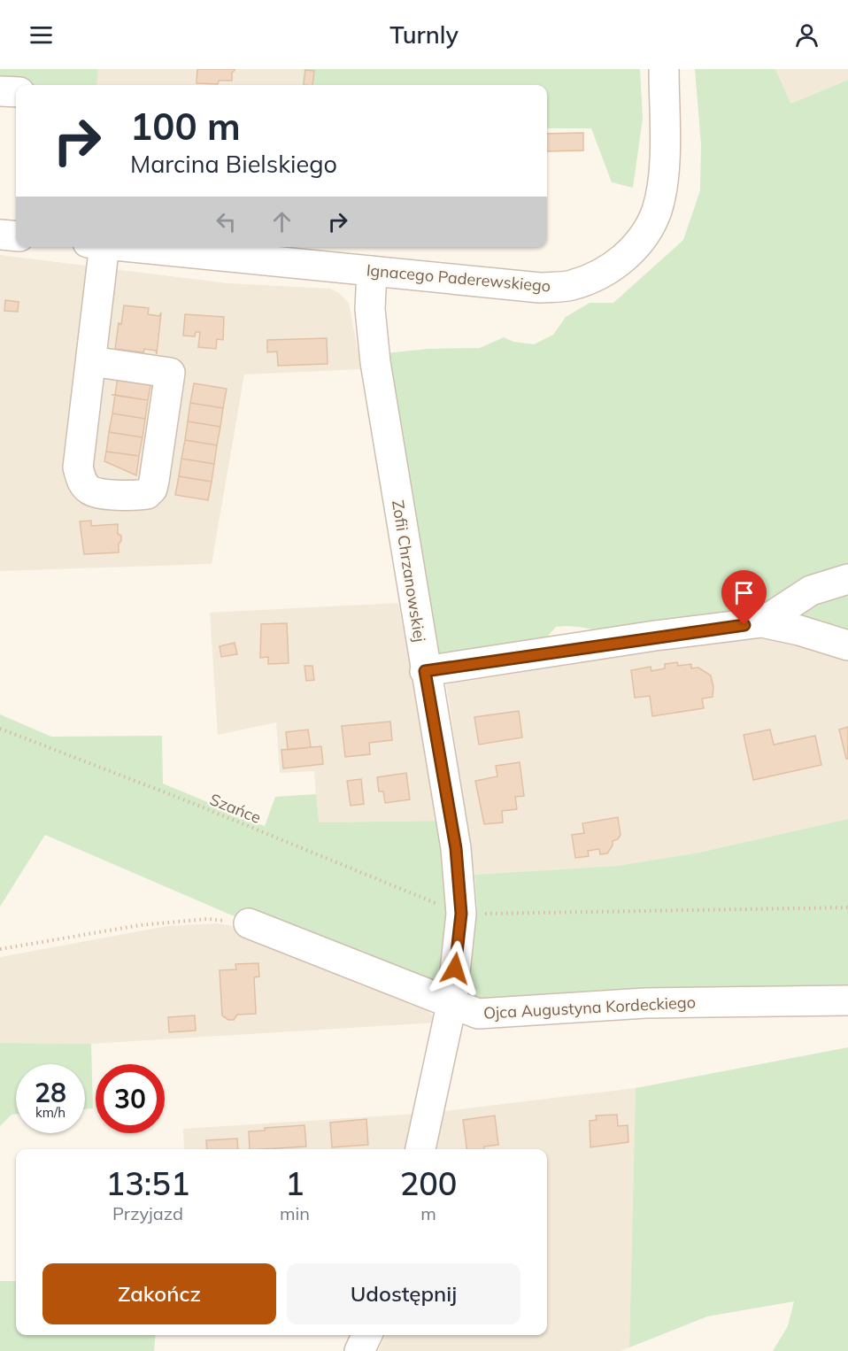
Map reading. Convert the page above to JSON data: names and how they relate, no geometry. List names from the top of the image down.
{
  "streets": {
    "street": ["Ignacego Paderewskiego", "Zofii Chrzanowskiej", "Ojca Augustyna Kordeckiego"],
    "path": ["Szańce"]
  },
  "crossings": [
    ["Ignacego Paderewskiego", "Zofii Chrzanowskiej"],
    ["Zofii Chrzanowskiej", "Szańce"],
    ["Zofii Chrzanowskiej", "Ojca Augustyna Kordeckiego"]
  ],
  "page": {
    "header": "Turnly",
    "turn": ["100 m", "Marcina Bielskiego"],
    "speed": "28 km/h",
    "limit": "30",
    "eta": [
      "13:51",
      "Przyjazd",
      "1",
      "min",
      "200",
      "m"
    ],
    "buttons": ["Zakończ", "Udostępnij"]
  }
}
